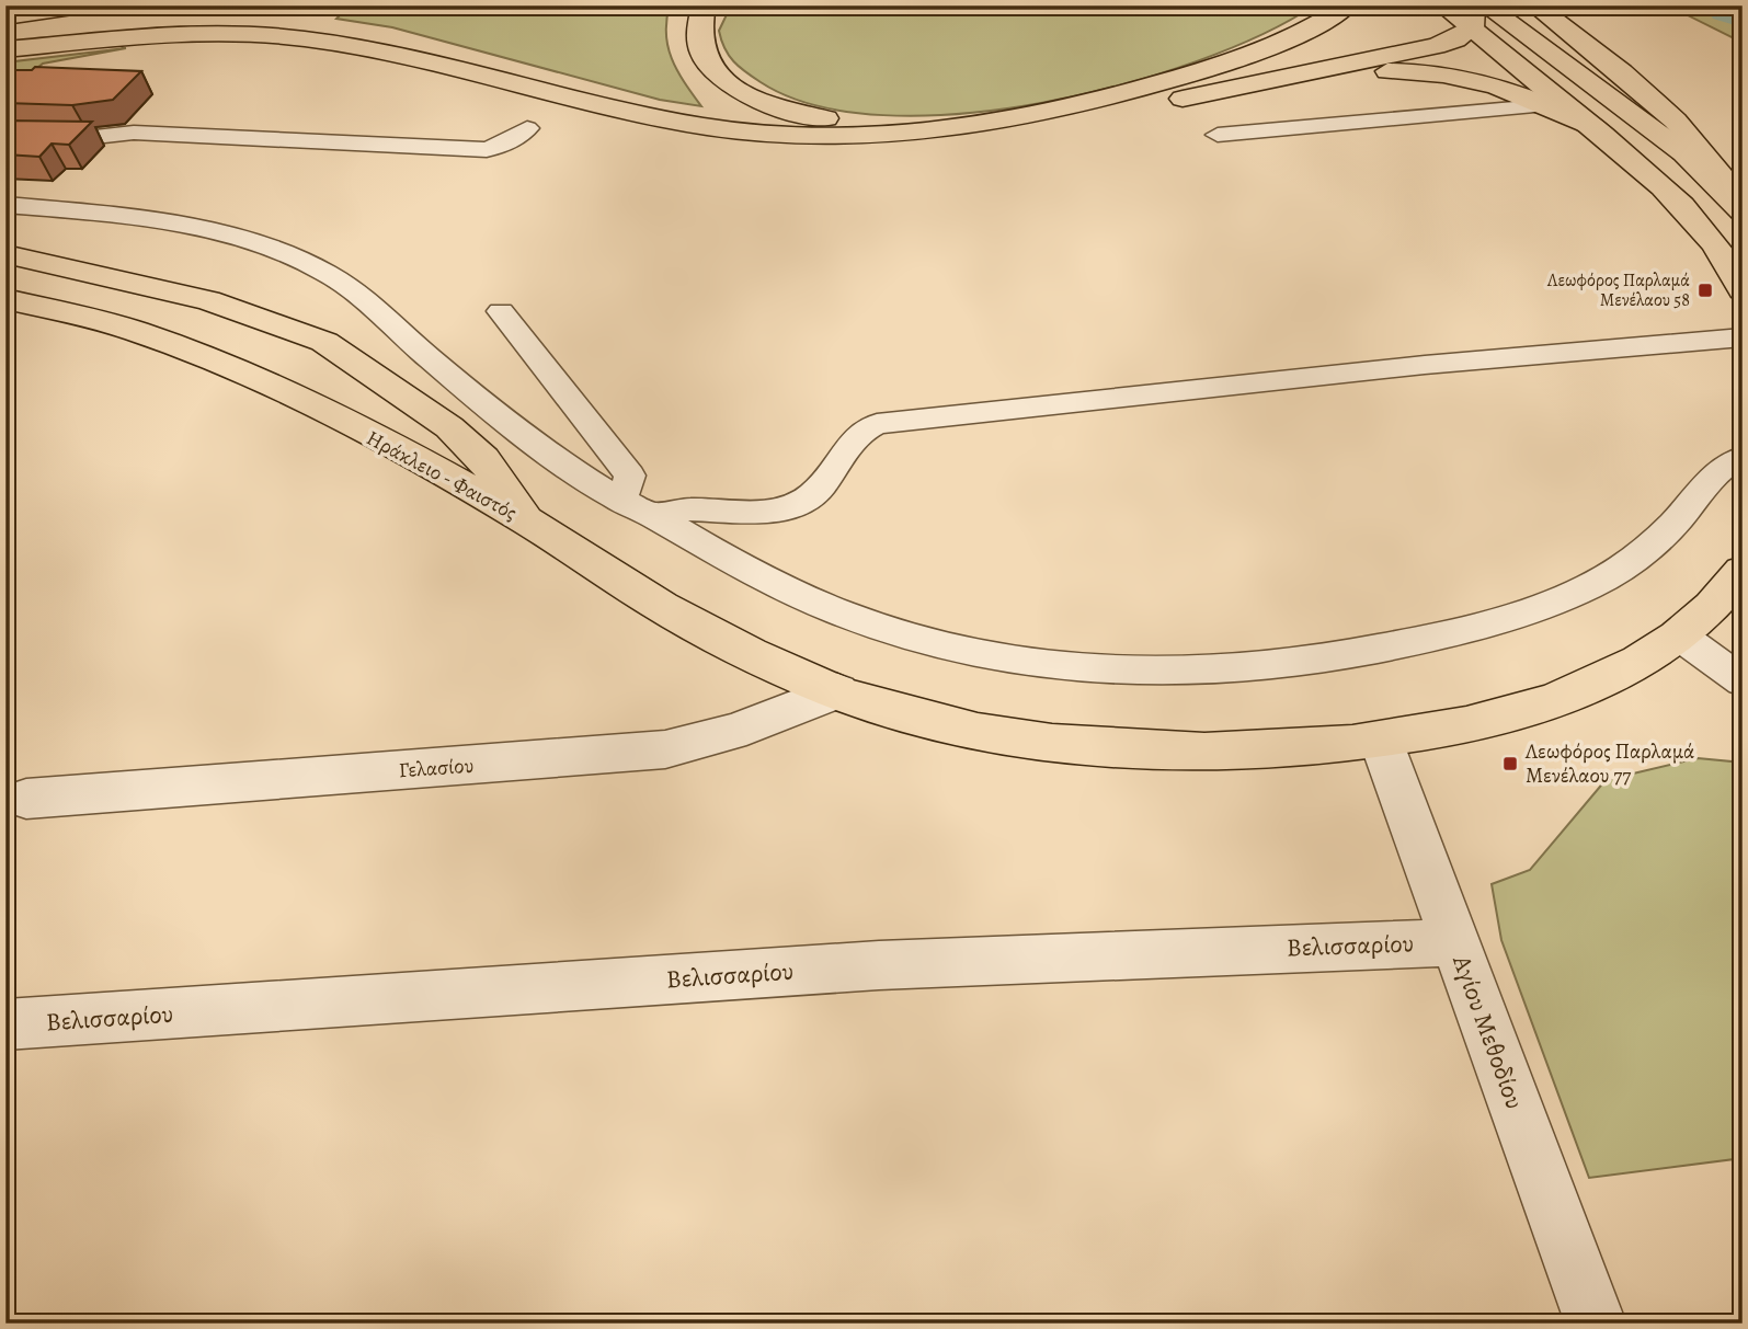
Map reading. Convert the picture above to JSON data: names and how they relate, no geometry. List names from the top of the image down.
{
  "streets": {
    "main road": ["Ηράκλειο - Φαιστός"],
    "street": ["Γελασίου", "Βελισσαρίου", "Αγίου Μεθοδίου"]
  },
  "crossings": [
    ["Βελισσαρίου", "Αγίου Μεθοδίου"]
  ],
  "places": {
    "transit": ["Λεωφόρος Παρλαμά Μενέλαου 58", "Λεωφόρος Παρλαμά Μενέλαου 77"]
  }
}
